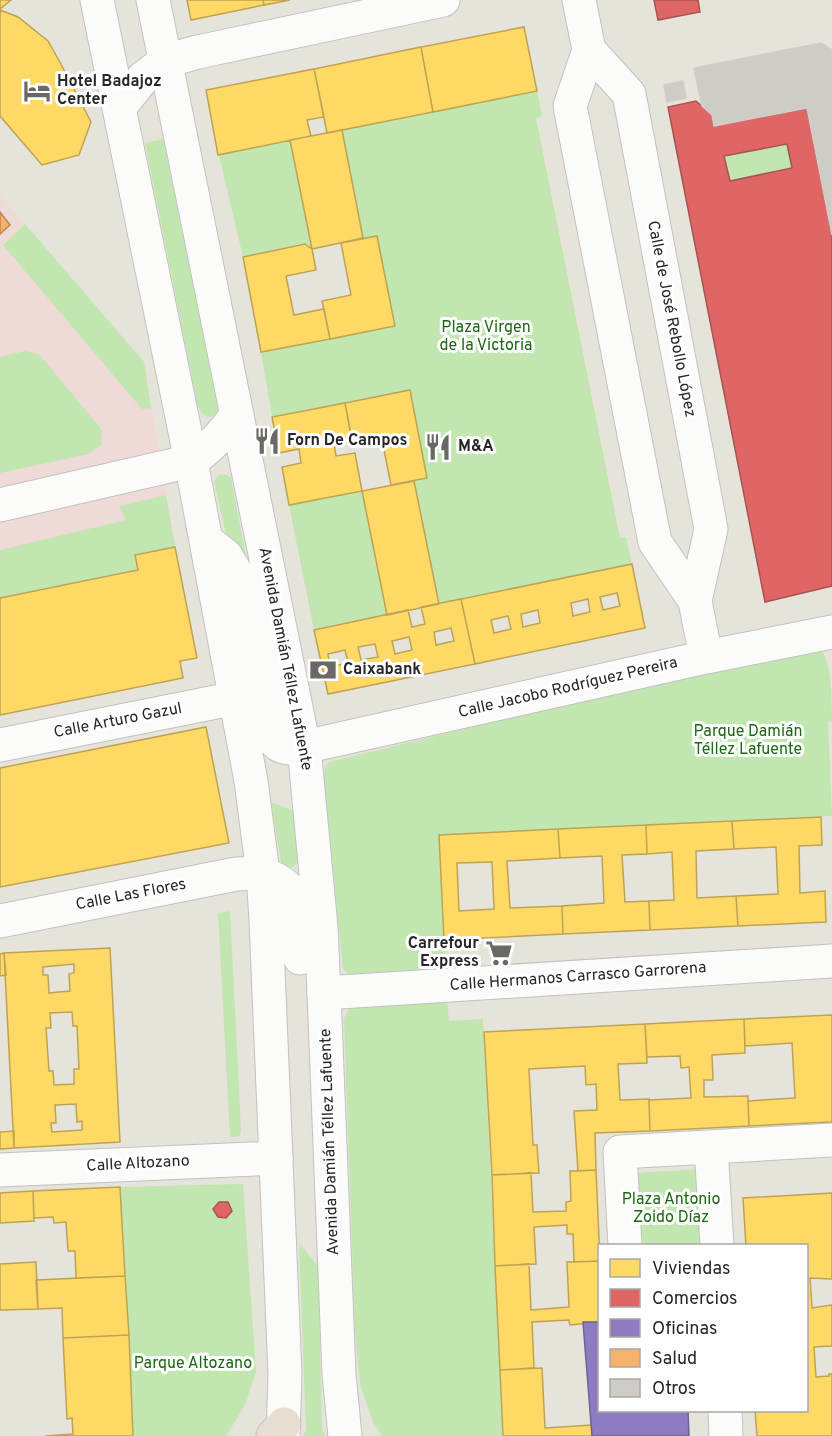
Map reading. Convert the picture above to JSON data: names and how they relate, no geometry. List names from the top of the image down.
{
  "streets": {
    "street": [
      "Calle de José Rebollo López",
      "Avenida Damián Téllez Lafuente",
      "Calle Jacobo Rodríguez Pereira",
      "Calle Arturo Gazul",
      "Calle Las Flores",
      "Calle Hermanos Carrasco Garrorena",
      "Calle Altozano"
    ]
  },
  "crossings": [
    ["Calle de José Rebollo López", "Calle Jacobo Rodríguez Pereira"],
    ["Avenida Damián Téllez Lafuente", "Calle Jacobo Rodríguez Pereira"],
    ["Avenida Damián Téllez Lafuente", "Calle Hermanos Carrasco Garrorena"]
  ],
  "parks": [
    "Plaza Virgen de la Victoria",
    "Parque Damián Téllez Lafuente",
    "Plaza Antonio Zoido Díaz",
    "Parque Altozano"
  ],
  "places": {
    "hotel": ["Hotel Badajoz Center"],
    "restaurant": ["Forn De Campos", "M&A"],
    "bank": ["Caixabank"],
    "supermarket": ["Carrefour Express"]
  },
  "legend": [
    "Viviendas",
    "Comercios",
    "Oficinas",
    "Salud",
    "Otros"
  ]
}
